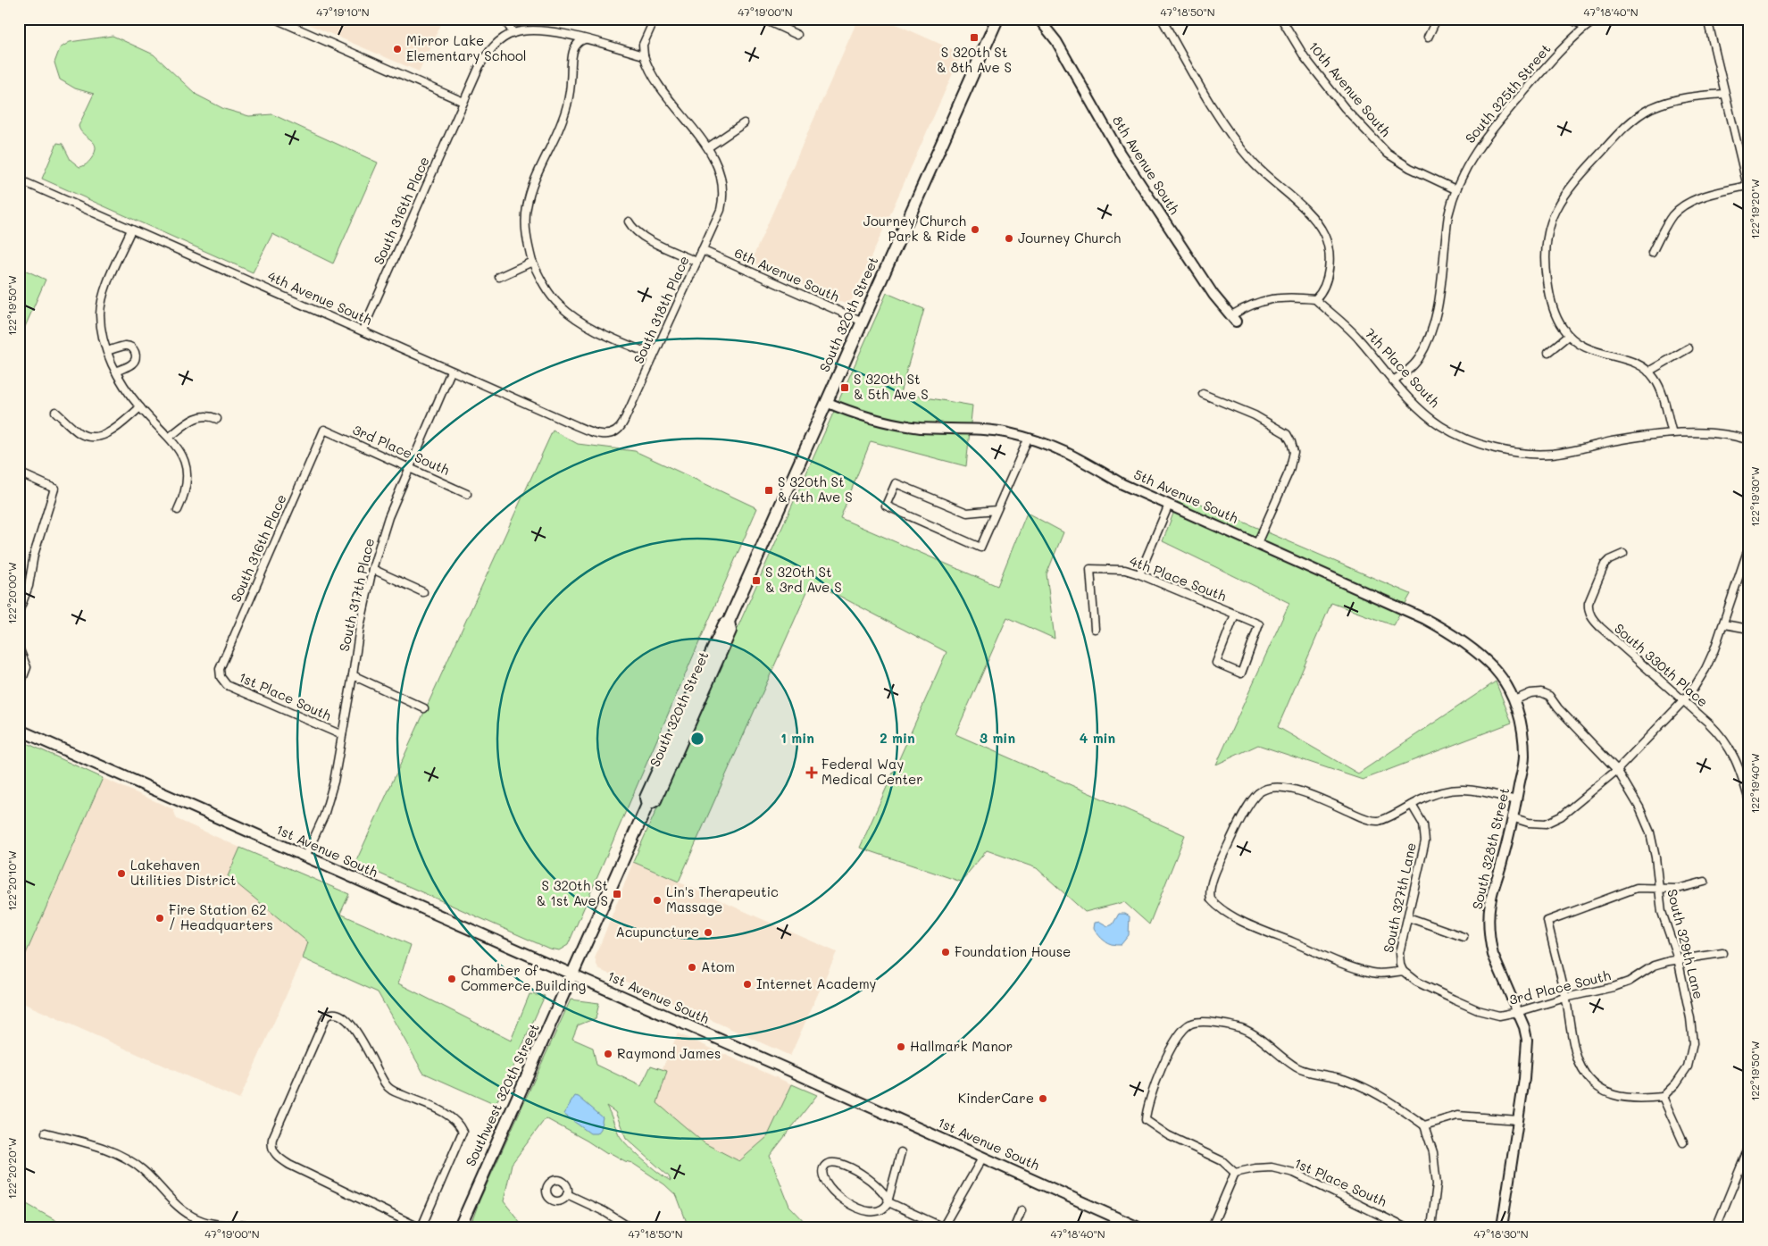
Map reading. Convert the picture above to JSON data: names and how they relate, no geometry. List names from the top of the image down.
{
  "streets": {
    "main road": ["South 320th Street", "1st Avenue South", "Southwest 320th Street"],
    "street": [
      "10th Avenue South",
      "South 325th Street",
      "8th Avenue South",
      "South 316th Place",
      "6th Avenue South",
      "4th Avenue South",
      "South 318th Place",
      "7th Place South",
      "3rd Place South",
      "5th Avenue South",
      "4th Place South",
      "South 317th Place",
      "South 330th Place",
      "1st Place South",
      "South 328th Street",
      "South 327th Lane",
      "South 329th Lane"
    ]
  },
  "crossings": [
    ["10th Avenue South", "South 325th Street"],
    ["South 325th Street", "7th Place South"],
    ["South 316th Place", "4th Avenue South"],
    ["South 316th Place", "3rd Place South"],
    ["South 316th Place", "1st Place South"],
    ["6th Avenue South", "South 318th Place"],
    ["6th Avenue South", "South 320th Street"],
    ["4th Avenue South", "South 318th Place"],
    ["4th Avenue South", "South 317th Place"],
    ["South 320th Street", "5th Avenue South"],
    ["South 320th Street", "1st Avenue South"],
    ["South 320th Street", "Southwest 320th Street"],
    ["3rd Place South", "South 317th Place"],
    ["3rd Place South", "South 328th Street"],
    ["3rd Place South", "South 327th Lane"],
    ["3rd Place South", "South 329th Lane"],
    ["5th Avenue South", "South 328th Street"],
    ["South 317th Place", "1st Place South"],
    ["South 317th Place", "1st Avenue South"],
    ["South 328th Street", "South 329th Lane"],
    ["1st Avenue South", "Southwest 320th Street"]
  ],
  "places": {
    "transit": [
      "S 320th St & 8th Ave S",
      "S 320th St & 5th Ave S",
      "S 320th St & 4th Ave S",
      "S 320th St & 3rd Ave S",
      "S 320th St & 1st Ave S"
    ],
    "other": [
      "Mirror Lake Elementary School",
      "Journey Church Park & Ride",
      "Journey Church",
      "Lakehaven Utilities District",
      "Lin's Therapeutic Massage",
      "Fire Station 62 / Headquarters",
      "Acupuncture",
      "Foundation House",
      "Atom",
      "Chamber of Commerce Building",
      "Internet Academy",
      "Hallmark Manor",
      "Raymond James",
      "KinderCare"
    ],
    "health": ["Federal Way Medical Center"]
  },
  "coordinates": [
    "47°19'10\"N",
    "47°19'00\"N",
    "47°18'50\"N",
    "47°18'40\"N",
    "122°19'20\"W",
    "122°19'50\"W",
    "122°19'30\"W",
    "122°20'00\"W",
    "122°19'40\"W",
    "122°20'10\"W",
    "122°20'20\"W",
    "47°18'30\"N"
  ],
  "rings": [
    "1 min",
    "2 min",
    "3 min",
    "4 min"
  ]
}
